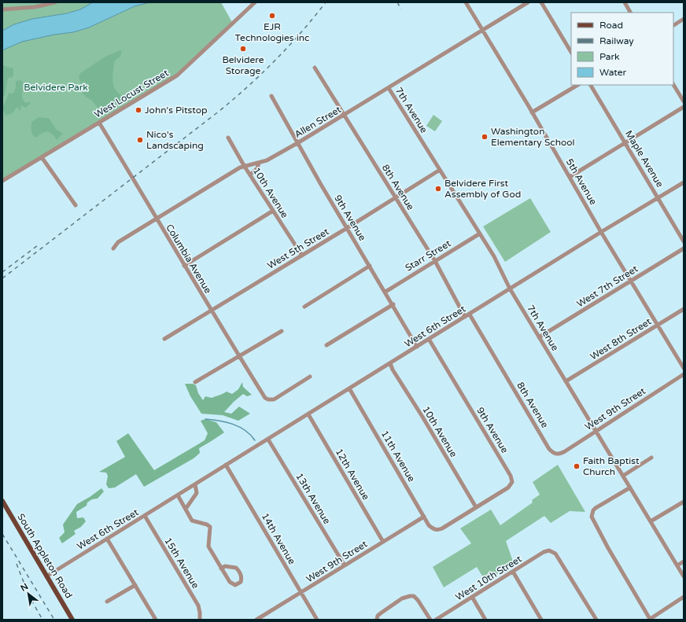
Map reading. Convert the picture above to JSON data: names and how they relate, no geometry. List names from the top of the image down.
{
  "streets": {
    "main road": ["South Appleton Road"],
    "street": [
      "West Locust Street",
      "7th Avenue",
      "Allen Street",
      "Maple Avenue",
      "5th Avenue",
      "8th Avenue",
      "10th Avenue",
      "9th Avenue",
      "West 5th Street",
      "Starr Street",
      "Columbia Avenue",
      "West 7th Street",
      "West 6th Street",
      "West 8th Street",
      "West 9th Street",
      "11th Avenue",
      "12th Avenue",
      "13th Avenue",
      "14th Avenue",
      "15th Avenue",
      "West 10th Street"
    ]
  },
  "crossings": [
    ["West Locust Street", "Columbia Avenue"],
    ["7th Avenue", "Allen Street"],
    ["7th Avenue", "West 5th Street"],
    ["7th Avenue", "Starr Street"],
    ["7th Avenue", "West 7th Street"],
    ["7th Avenue", "West 6th Street"],
    ["7th Avenue", "West 8th Street"],
    ["7th Avenue", "West 9th Street"],
    ["Allen Street", "5th Avenue"],
    ["Allen Street", "8th Avenue"],
    ["Allen Street", "10th Avenue"],
    ["Allen Street", "9th Avenue"],
    ["Allen Street", "Columbia Avenue"],
    ["Maple Avenue", "West 6th Street"],
    ["5th Avenue", "West 7th Street"],
    ["5th Avenue", "West 6th Street"],
    ["5th Avenue", "West 8th Street"],
    ["8th Avenue", "West 5th Street"],
    ["8th Avenue", "Starr Street"],
    ["8th Avenue", "West 6th Street"],
    ["8th Avenue", "West 9th Street"],
    ["10th Avenue", "9th Avenue"],
    ["10th Avenue", "West 5th Street"],
    ["10th Avenue", "West 6th Street"],
    ["10th Avenue", "11th Avenue"],
    ["9th Avenue", "West 5th Street"],
    ["9th Avenue", "Starr Street"],
    ["9th Avenue", "West 6th Street"],
    ["9th Avenue", "11th Avenue"],
    ["West 5th Street", "Columbia Avenue"],
    ["West 6th Street", "11th Avenue"],
    ["West 6th Street", "12th Avenue"],
    ["West 6th Street", "13th Avenue"],
    ["West 6th Street", "14th Avenue"],
    ["West 6th Street", "South Appleton Road"],
    ["West 6th Street", "15th Avenue"],
    ["West 9th Street", "11th Avenue"],
    ["West 9th Street", "12th Avenue"],
    ["West 9th Street", "13th Avenue"],
    ["West 9th Street", "14th Avenue"]
  ],
  "parks": ["Belvidere Park"],
  "places": [
    "EJR Technologies inc",
    "Belvidere Storage",
    "John's Pitstop",
    "Washington Elementary School",
    "Nico's Landscaping",
    "Belvidere First Assembly of God",
    "Faith Baptist Church"
  ],
  "legend": [
    "Road",
    "Railway",
    "Park",
    "Water"
  ],
  "north": "top left"
}
